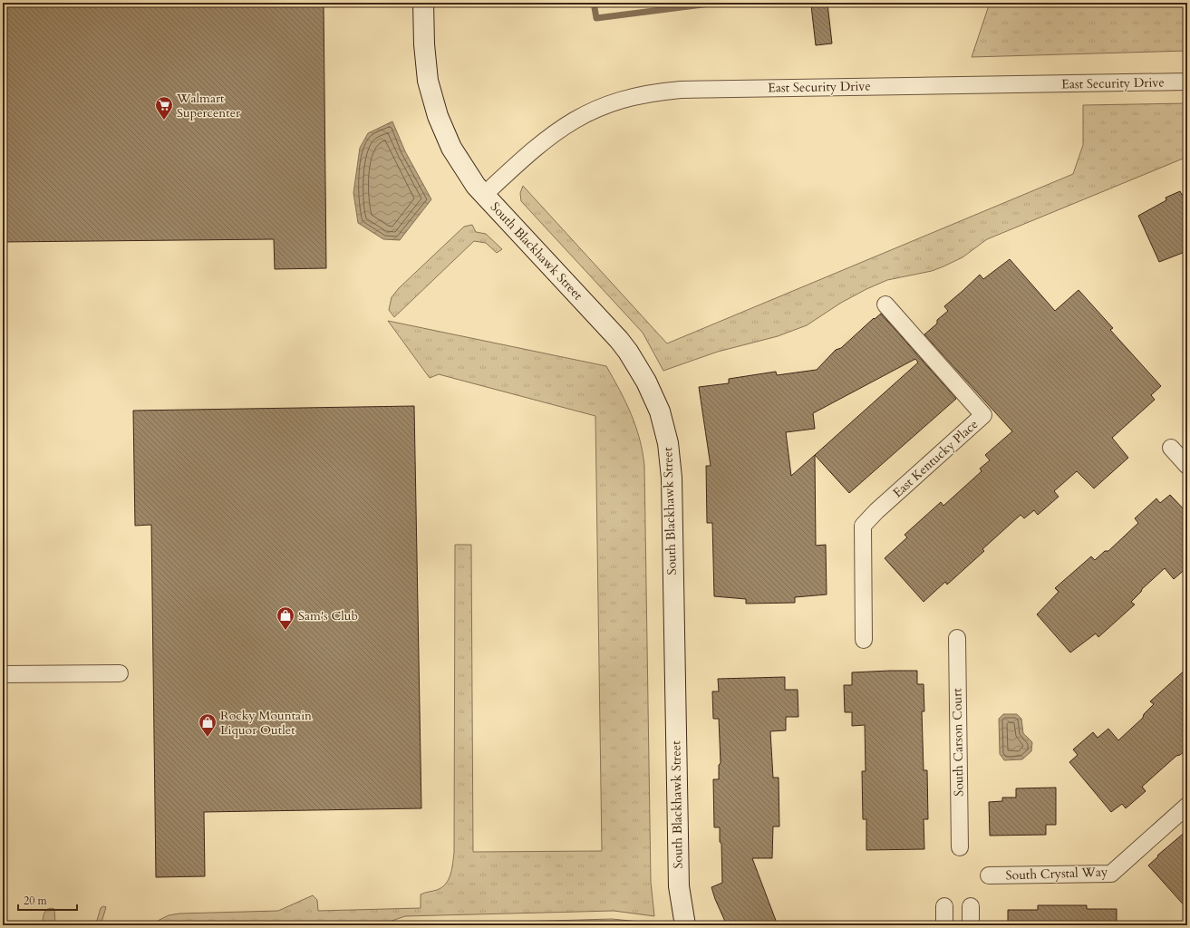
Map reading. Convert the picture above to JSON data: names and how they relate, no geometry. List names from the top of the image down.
{
  "streets": {
    "street": [
      "East Security Drive",
      "South Blackhawk Street",
      "East Kentucky Place",
      "South Carson Court",
      "South Crystal Way"
    ]
  },
  "crossings": [
    ["East Security Drive", "South Blackhawk Street"]
  ],
  "places": {
    "supermarket": ["Walmart Supercenter"],
    "shop": ["Sam's Club", "Rocky Mountain Liquor Outlet"]
  },
  "scale_bar": "20 m"
}
